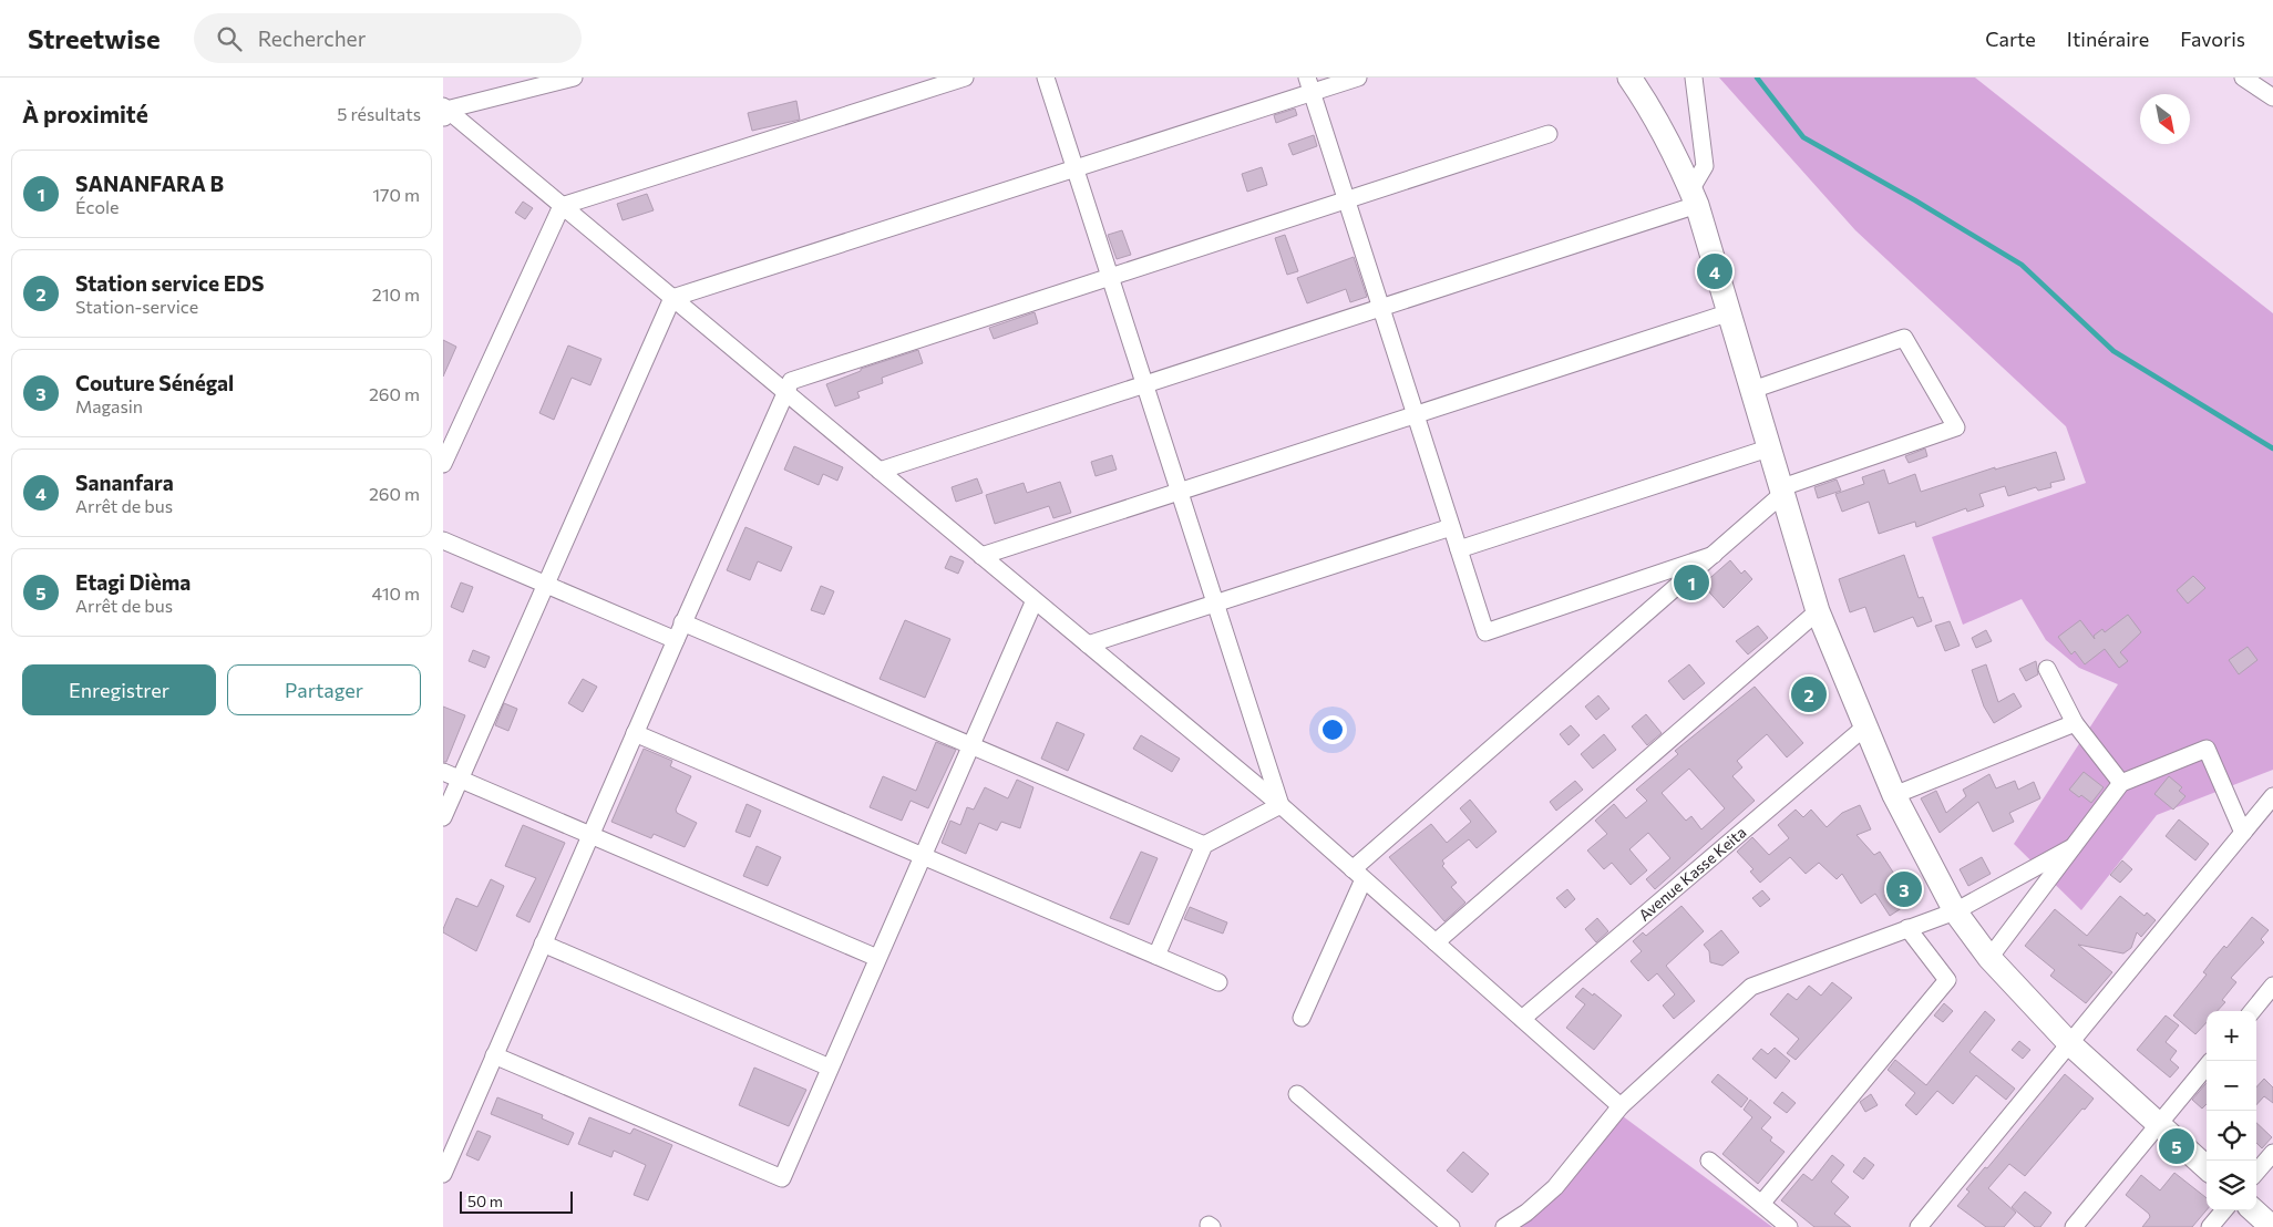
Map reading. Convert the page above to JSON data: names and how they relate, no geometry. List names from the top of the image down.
{
  "streets": {
    "street": ["Avenue Kasse Keita"]
  },
  "scale_bar": "50 m",
  "north": "bottom right",
  "page": {
    "header": "Streetwise",
    "search": "Rechercher",
    "nav": ["Carte", "Itinéraire", "Favoris"],
    "heading": ["À proximité", "5 résultats"],
    "list": [
      {
        "mark": "1",
        "name": "SANANFARA B",
        "note": "École",
        "value": "170 m"
      },
      {
        "mark": "2",
        "name": "Station service EDS",
        "note": "Station-service",
        "value": "210 m"
      },
      {
        "mark": "3",
        "name": "Couture Sénégal",
        "note": "Magasin",
        "value": "260 m"
      },
      {
        "mark": "4",
        "name": "Sananfara",
        "note": "Arrêt de bus",
        "value": "260 m"
      },
      {
        "mark": "5",
        "name": "Etagi Dièma",
        "note": "Arrêt de bus",
        "value": "410 m"
      }
    ],
    "pins": [
      "4",
      "1",
      "2",
      "3",
      "5"
    ],
    "buttons": ["Enregistrer", "Partager"],
    "map_buttons": ["+", "−"],
    "scale": "50 m"
  }
}
